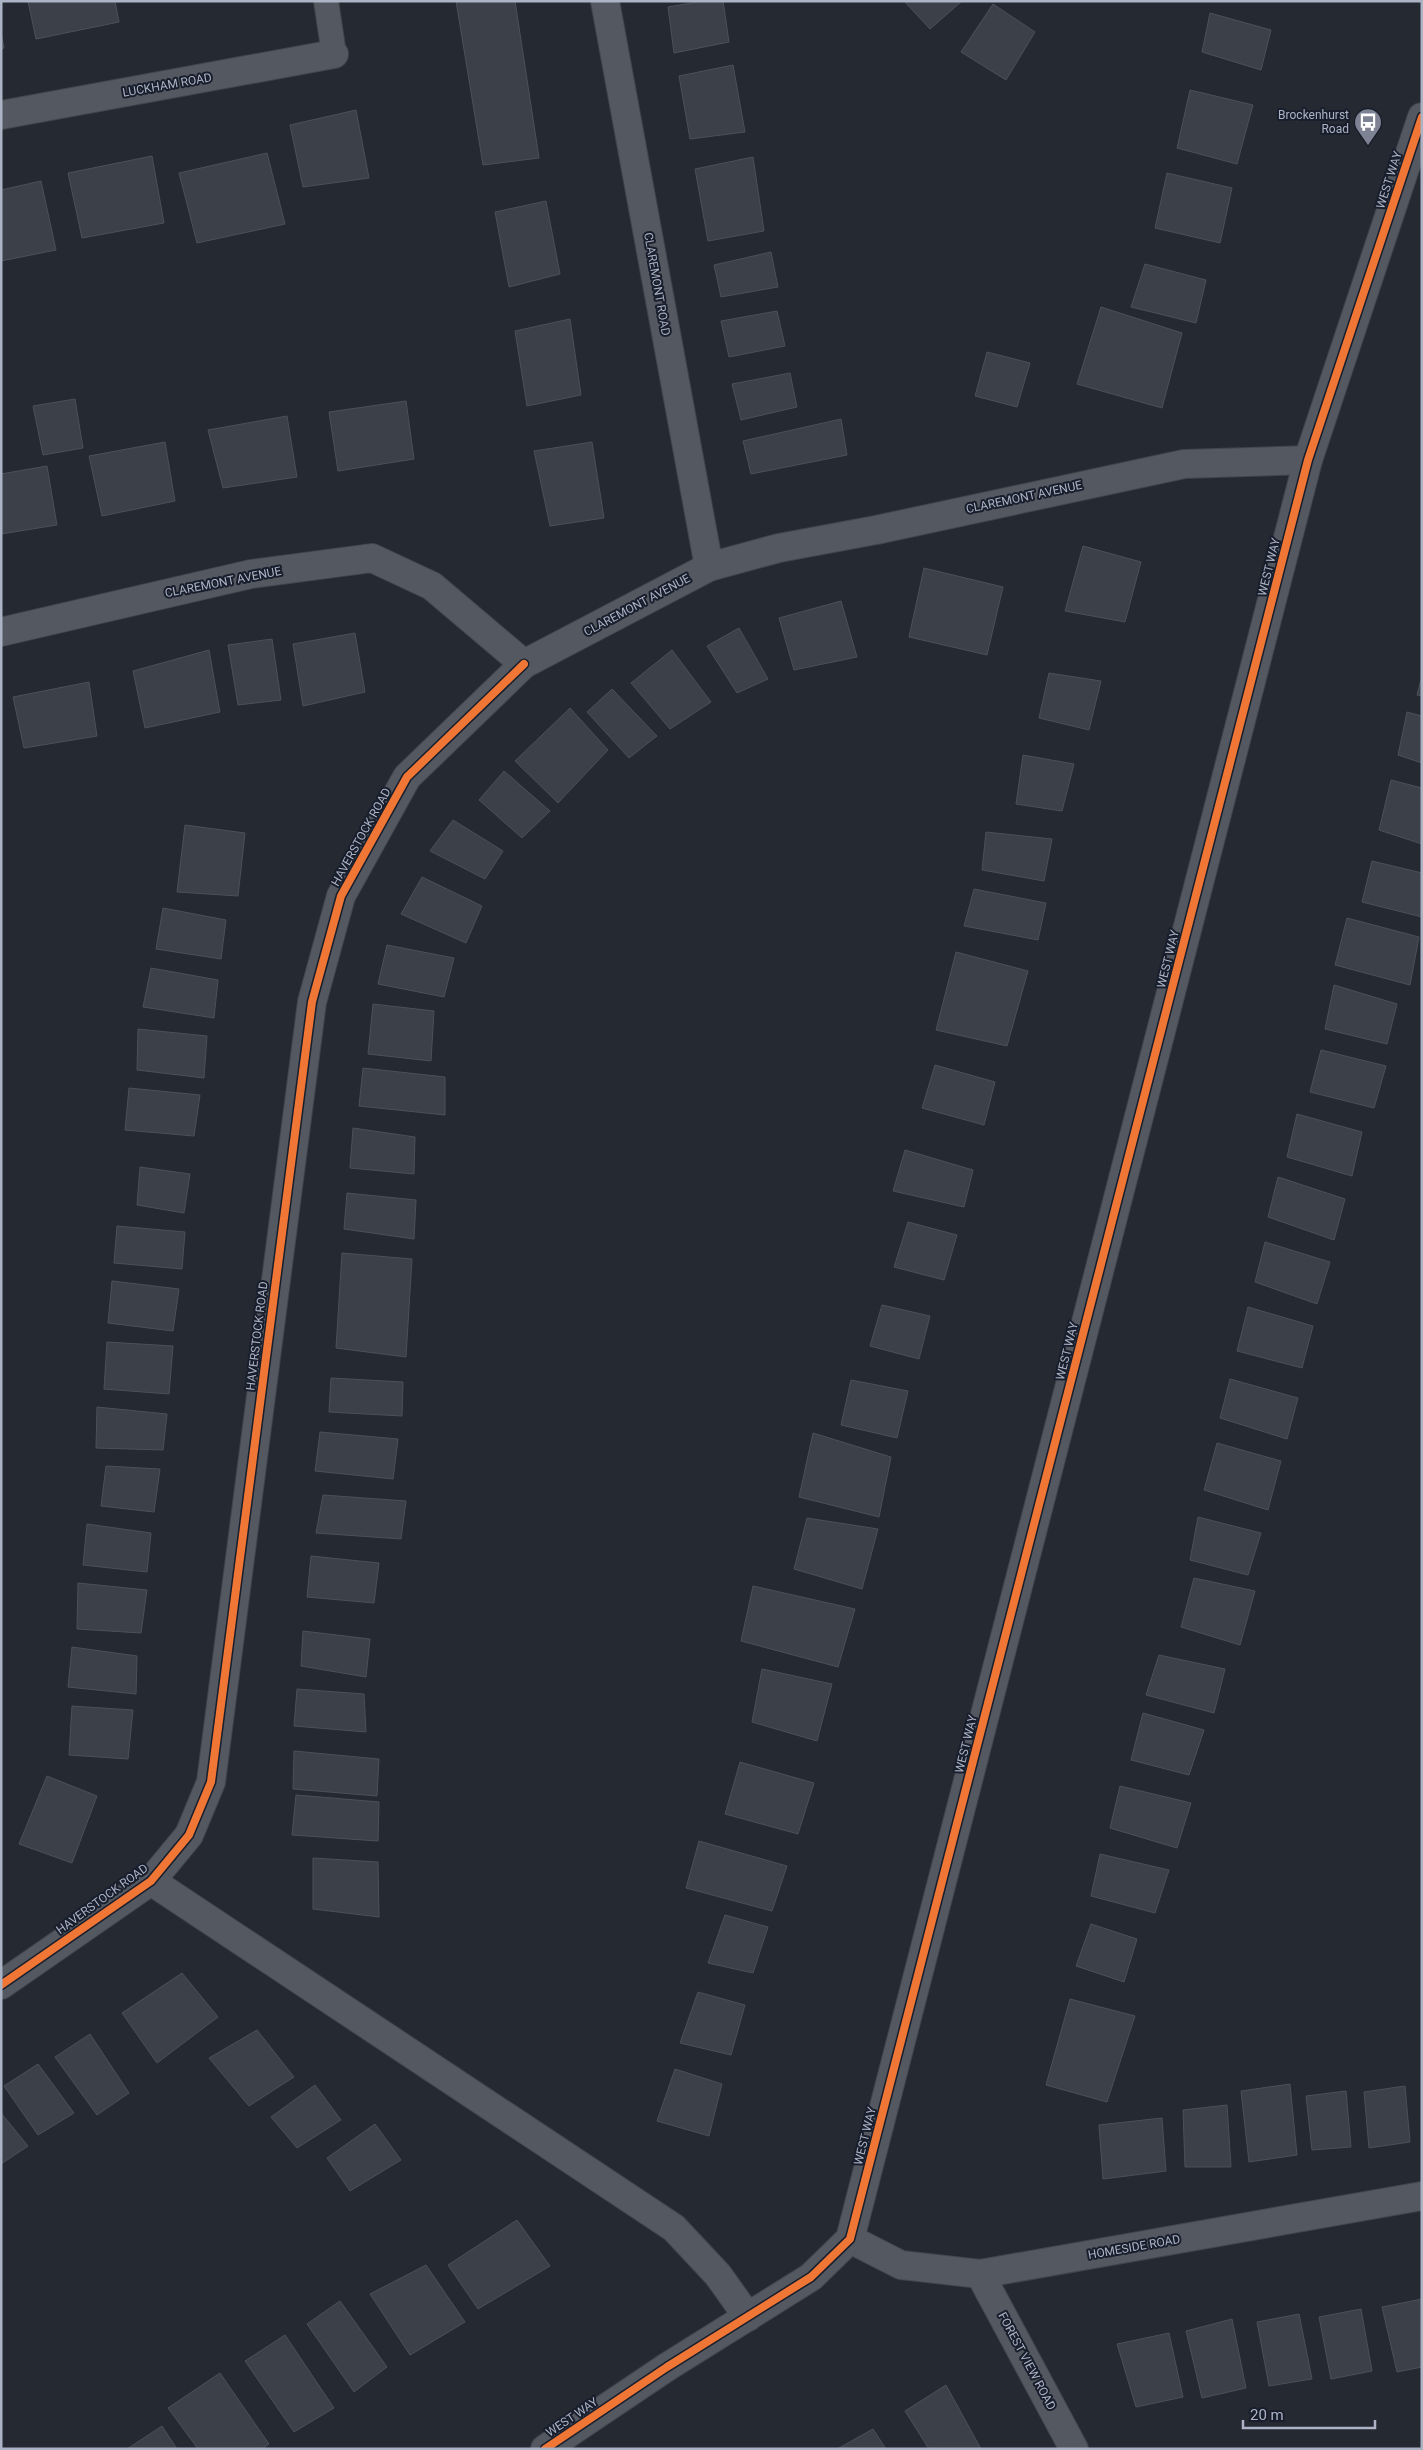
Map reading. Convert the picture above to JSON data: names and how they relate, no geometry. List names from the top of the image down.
{
  "streets": {
    "street": [
      "LUCKHAM ROAD",
      "WEST WAY",
      "CLAREMONT ROAD",
      "CLAREMONT AVENUE",
      "HAVERSTOCK ROAD",
      "HOMESIDE ROAD",
      "FOREST VIEW ROAD"
    ]
  },
  "crossings": [
    ["WEST WAY", "CLAREMONT AVENUE"],
    ["WEST WAY", "HOMESIDE ROAD"],
    ["CLAREMONT ROAD", "CLAREMONT AVENUE"],
    ["CLAREMONT AVENUE", "HAVERSTOCK ROAD"],
    ["HOMESIDE ROAD", "FOREST VIEW ROAD"]
  ],
  "places": {
    "bus stop": ["Brockenhurst Road"]
  },
  "scale_bar": "20 m"
}
